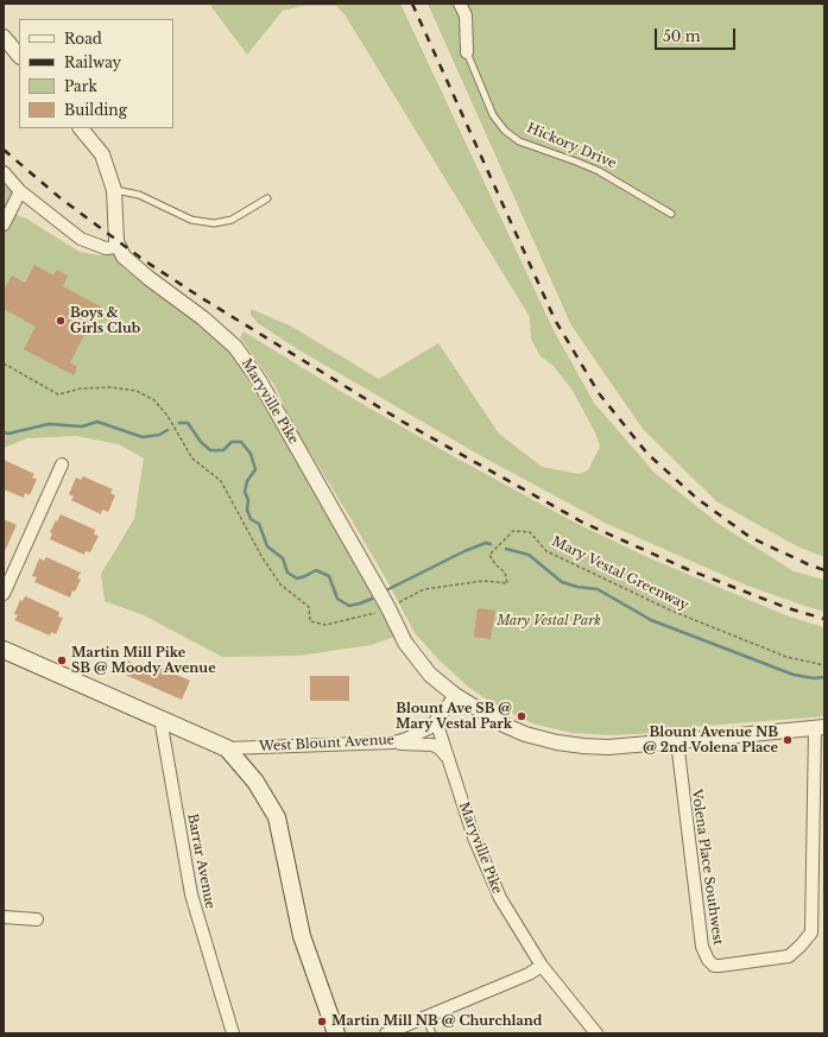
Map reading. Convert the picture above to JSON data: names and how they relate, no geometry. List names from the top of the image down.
{
  "streets": {
    "street": [
      "Hickory Drive",
      "Maryville Pike",
      "West Blount Avenue",
      "Barrar Avenue",
      "Volena Place Southwest"
    ],
    "path": ["Mary Vestal Greenway"]
  },
  "crossings": [
    ["Maryville Pike", "Mary Vestal Greenway"],
    ["Maryville Pike", "West Blount Avenue"]
  ],
  "parks": ["Mary Vestal Park"],
  "places": [
    "Boys & Girls Club",
    "Martin Mill Pike SB @ Moody Avenue",
    "Blount Ave SB @ Mary Vestal Park",
    "Blount Avenue NB @ 2nd Volena Place",
    "Martin Mill NB @ Churchland"
  ],
  "legend": [
    "Road",
    "Railway",
    "Park",
    "Building"
  ],
  "scale_bar": "50 m"
}
